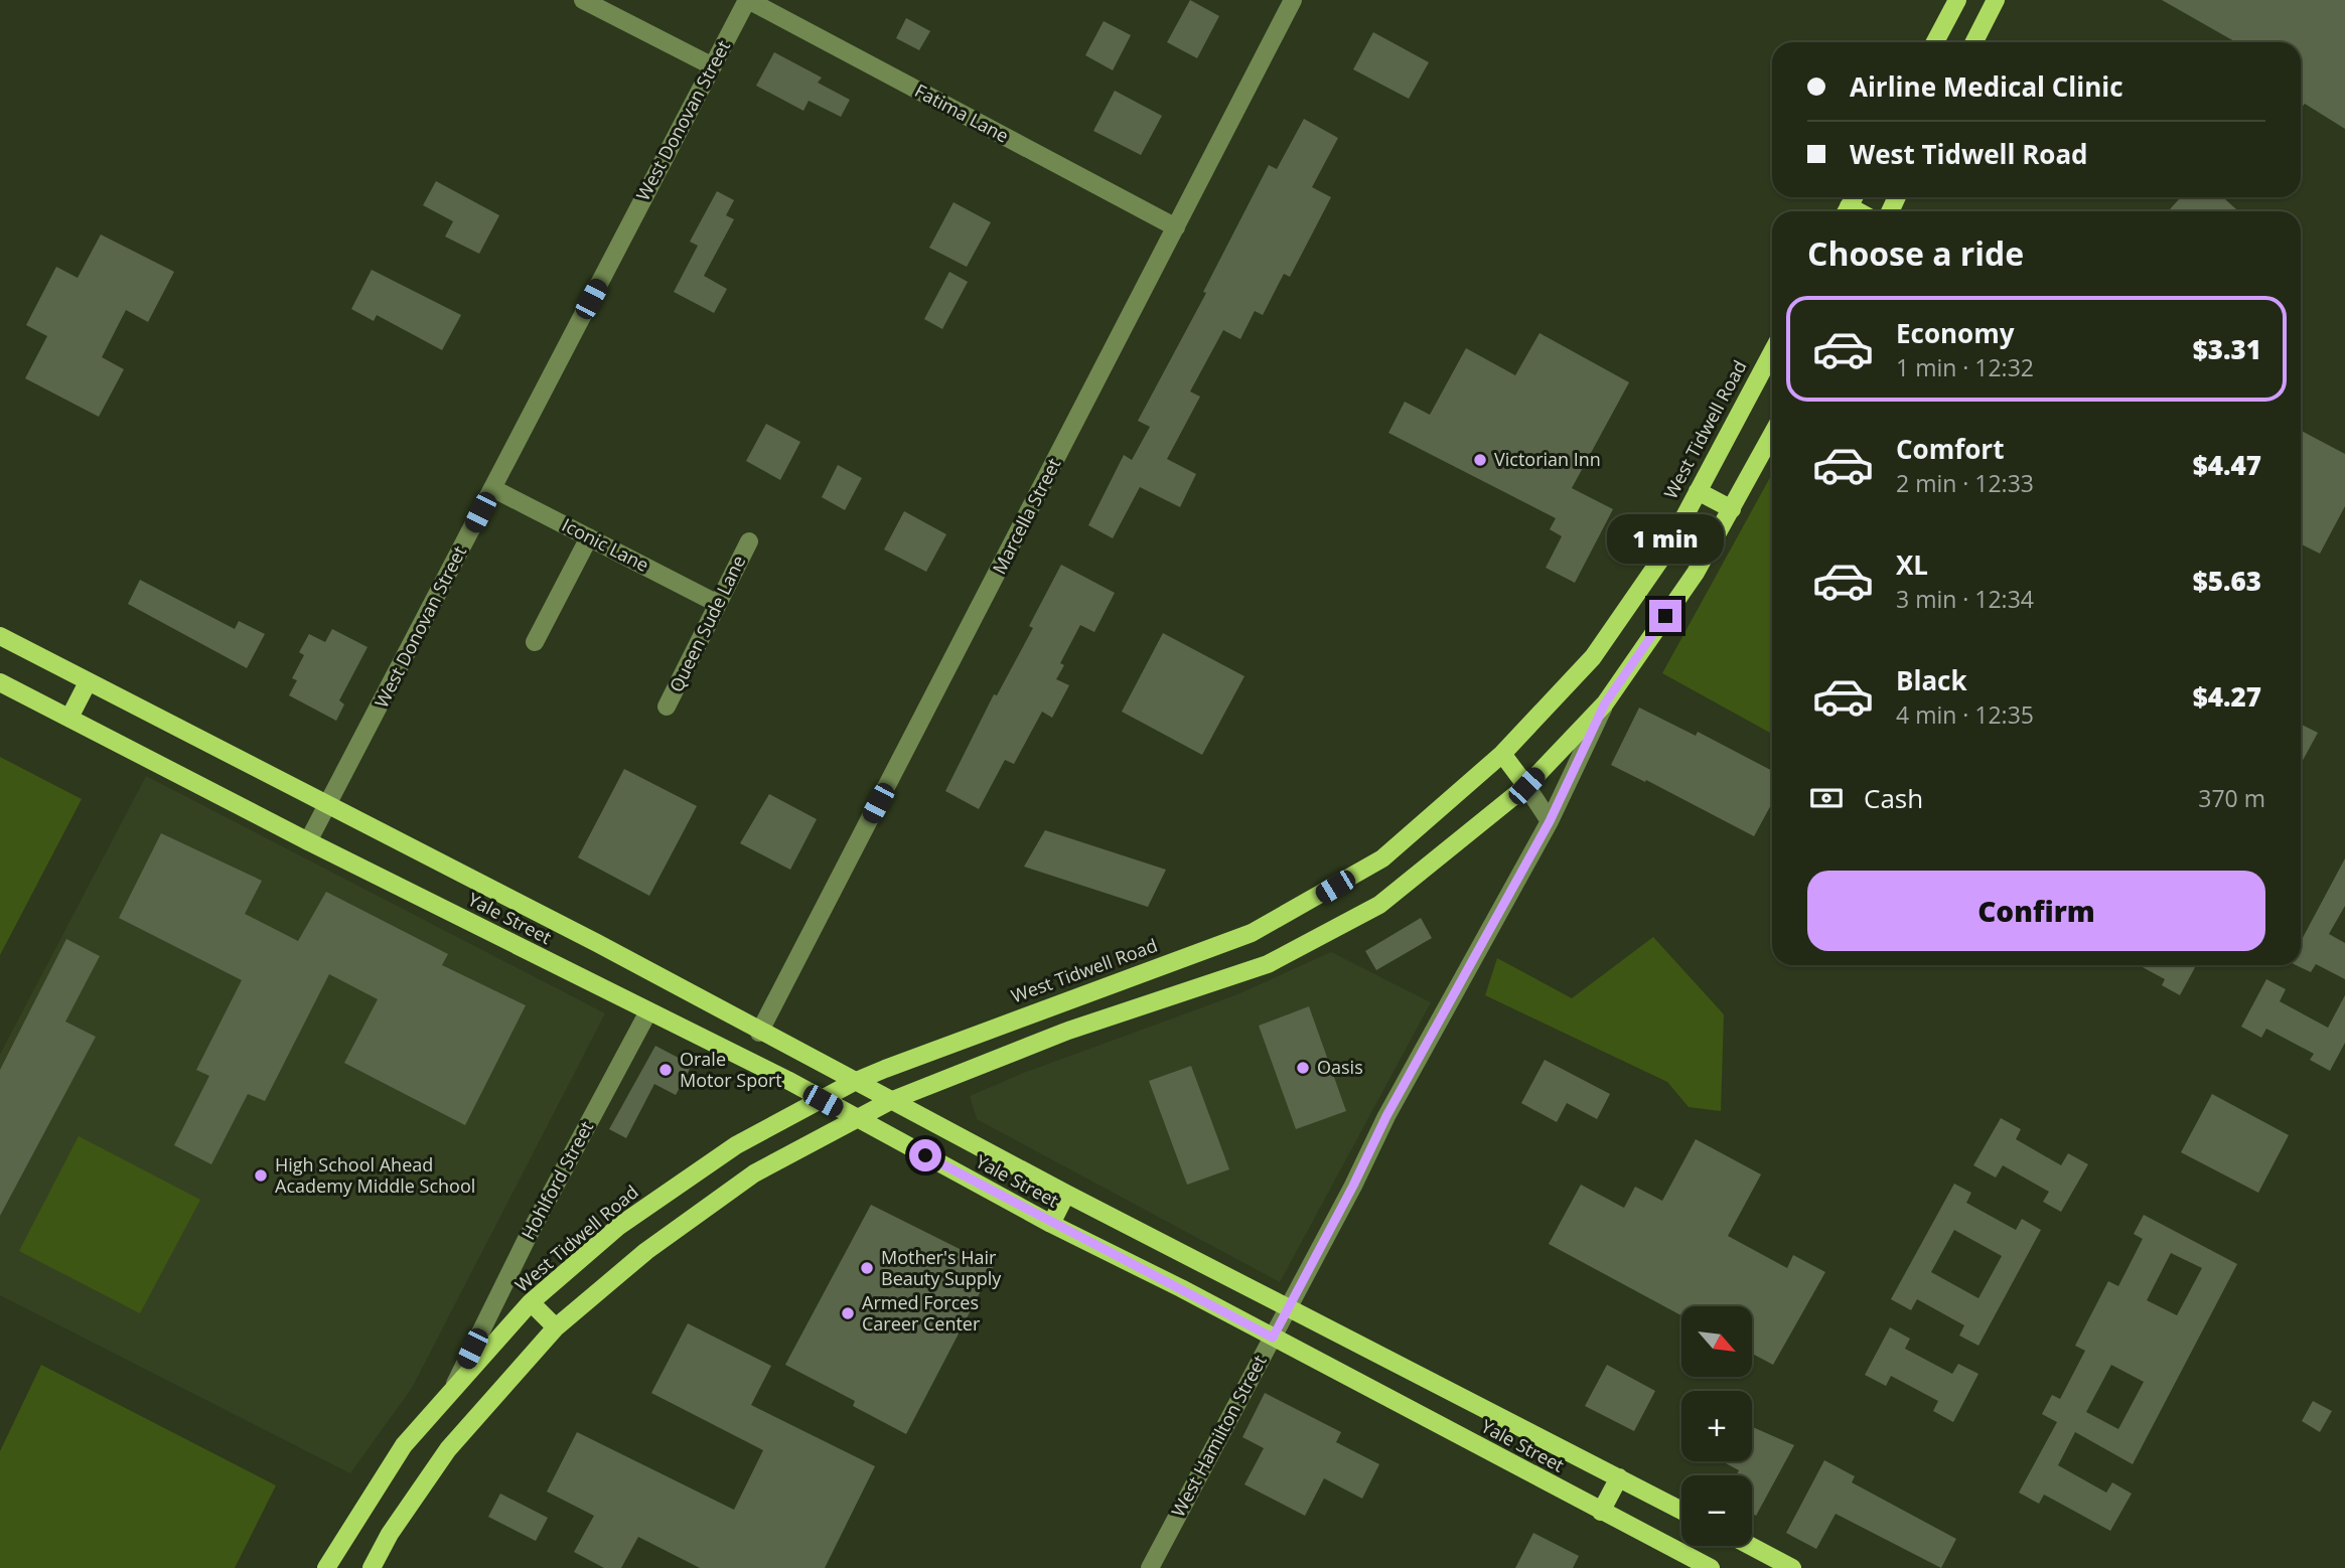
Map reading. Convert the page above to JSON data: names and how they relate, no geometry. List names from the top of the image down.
{
  "streets": {
    "main road": ["West Tidwell Road", "Yale Street"],
    "street": [
      "Fatima Lane",
      "West Donovan Street",
      "Marcella Street",
      "Iconic Lane",
      "Queen Sude Lane",
      "Hohlford Street",
      "West Hamilton Street"
    ]
  },
  "crossings": [
    ["Fatima Lane", "West Donovan Street"],
    ["Fatima Lane", "Marcella Street"],
    ["West Donovan Street", "Iconic Lane"],
    ["West Donovan Street", "Yale Street"],
    ["West Tidwell Road", "Yale Street"],
    ["West Tidwell Road", "Hohlford Street"],
    ["Marcella Street", "Yale Street"],
    ["Iconic Lane", "Queen Sude Lane"],
    ["Yale Street", "Hohlford Street"],
    ["Yale Street", "West Hamilton Street"]
  ],
  "places": [
    "Victorian Inn",
    "Oasis",
    "Orale Motor Sport",
    "High School Ahead Academy Middle School",
    "Mother's Hair Beauty Supply",
    "Armed Forces Career Center"
  ],
  "north": "bottom right",
  "page": {
    "banner": ["Airline Medical Clinic", "West Tidwell Road"],
    "heading": "Choose a ride",
    "list": [
      {
        "name": "Economy",
        "note": "1 min · 12:32",
        "value": "$3.31"
      },
      {
        "name": "Comfort",
        "note": "2 min · 12:33",
        "value": "$4.47"
      },
      {
        "name": "XL",
        "note": "3 min · 12:34",
        "value": "$5.63"
      },
      {
        "name": "Black",
        "note": "4 min · 12:35",
        "value": "$4.27"
      }
    ],
    "bubble": "1 min",
    "pay": ["Cash", "370 m"],
    "buttons": "Confirm",
    "map_buttons": ["+", "−"]
  }
}
